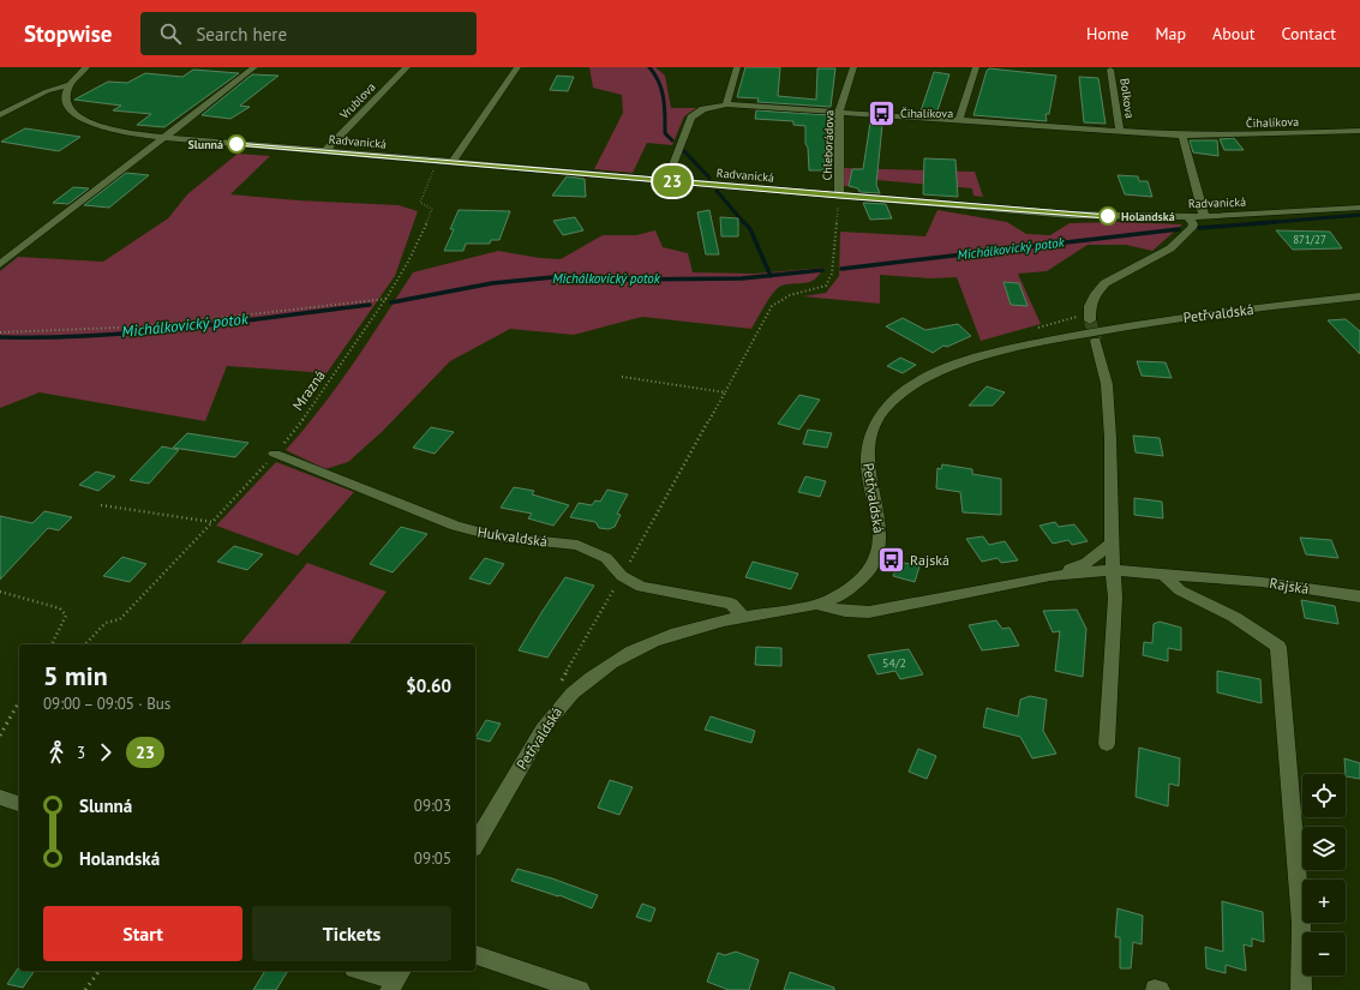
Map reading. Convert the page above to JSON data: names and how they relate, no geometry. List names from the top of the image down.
{
  "streets": {
    "street": [
      "Bolkova",
      "Vrublova",
      "Čihalíkova",
      "Radvanická",
      "Chleborádova",
      "Petřvaldská",
      "Hukvaldská",
      "Rajská"
    ],
    "path": ["Mrazná"]
  },
  "crossings": [
    ["Bolkova", "Čihalíkova"],
    ["Vrublova", "Radvanická"],
    ["Čihalíkova", "Radvanická"],
    ["Čihalíkova", "Chleborádova"],
    ["Radvanická", "Chleborádova"],
    ["Radvanická", "Mrazná"],
    ["Petřvaldská", "Hukvaldská"],
    ["Petřvaldská", "Rajská"],
    ["Mrazná", "Hukvaldská"]
  ],
  "water": ["Michálkovický potok"],
  "places": {
    "bus stop": ["Čihalíkova", "Rajská"],
    "other": ["Slunná", "Holandská"]
  },
  "lines": ["bus line 23"],
  "house_numbers": ["871/27", "54/2"],
  "page": {
    "header": "Stopwise",
    "search": "Search here",
    "nav": [
      "Home",
      "Map",
      "About",
      "Contact"
    ],
    "on_map": "23",
    "heading": ["5 min", "09:00 – 09:05 · Bus", "$0.60"],
    "legs": ["3", "23"],
    "map_buttons": ["+", "−"],
    "list": [
      {
        "name": "Slunná",
        "value": "09:03"
      },
      {
        "name": "Holandská",
        "value": "09:05"
      }
    ],
    "buttons": ["Start", "Tickets"]
  }
}
